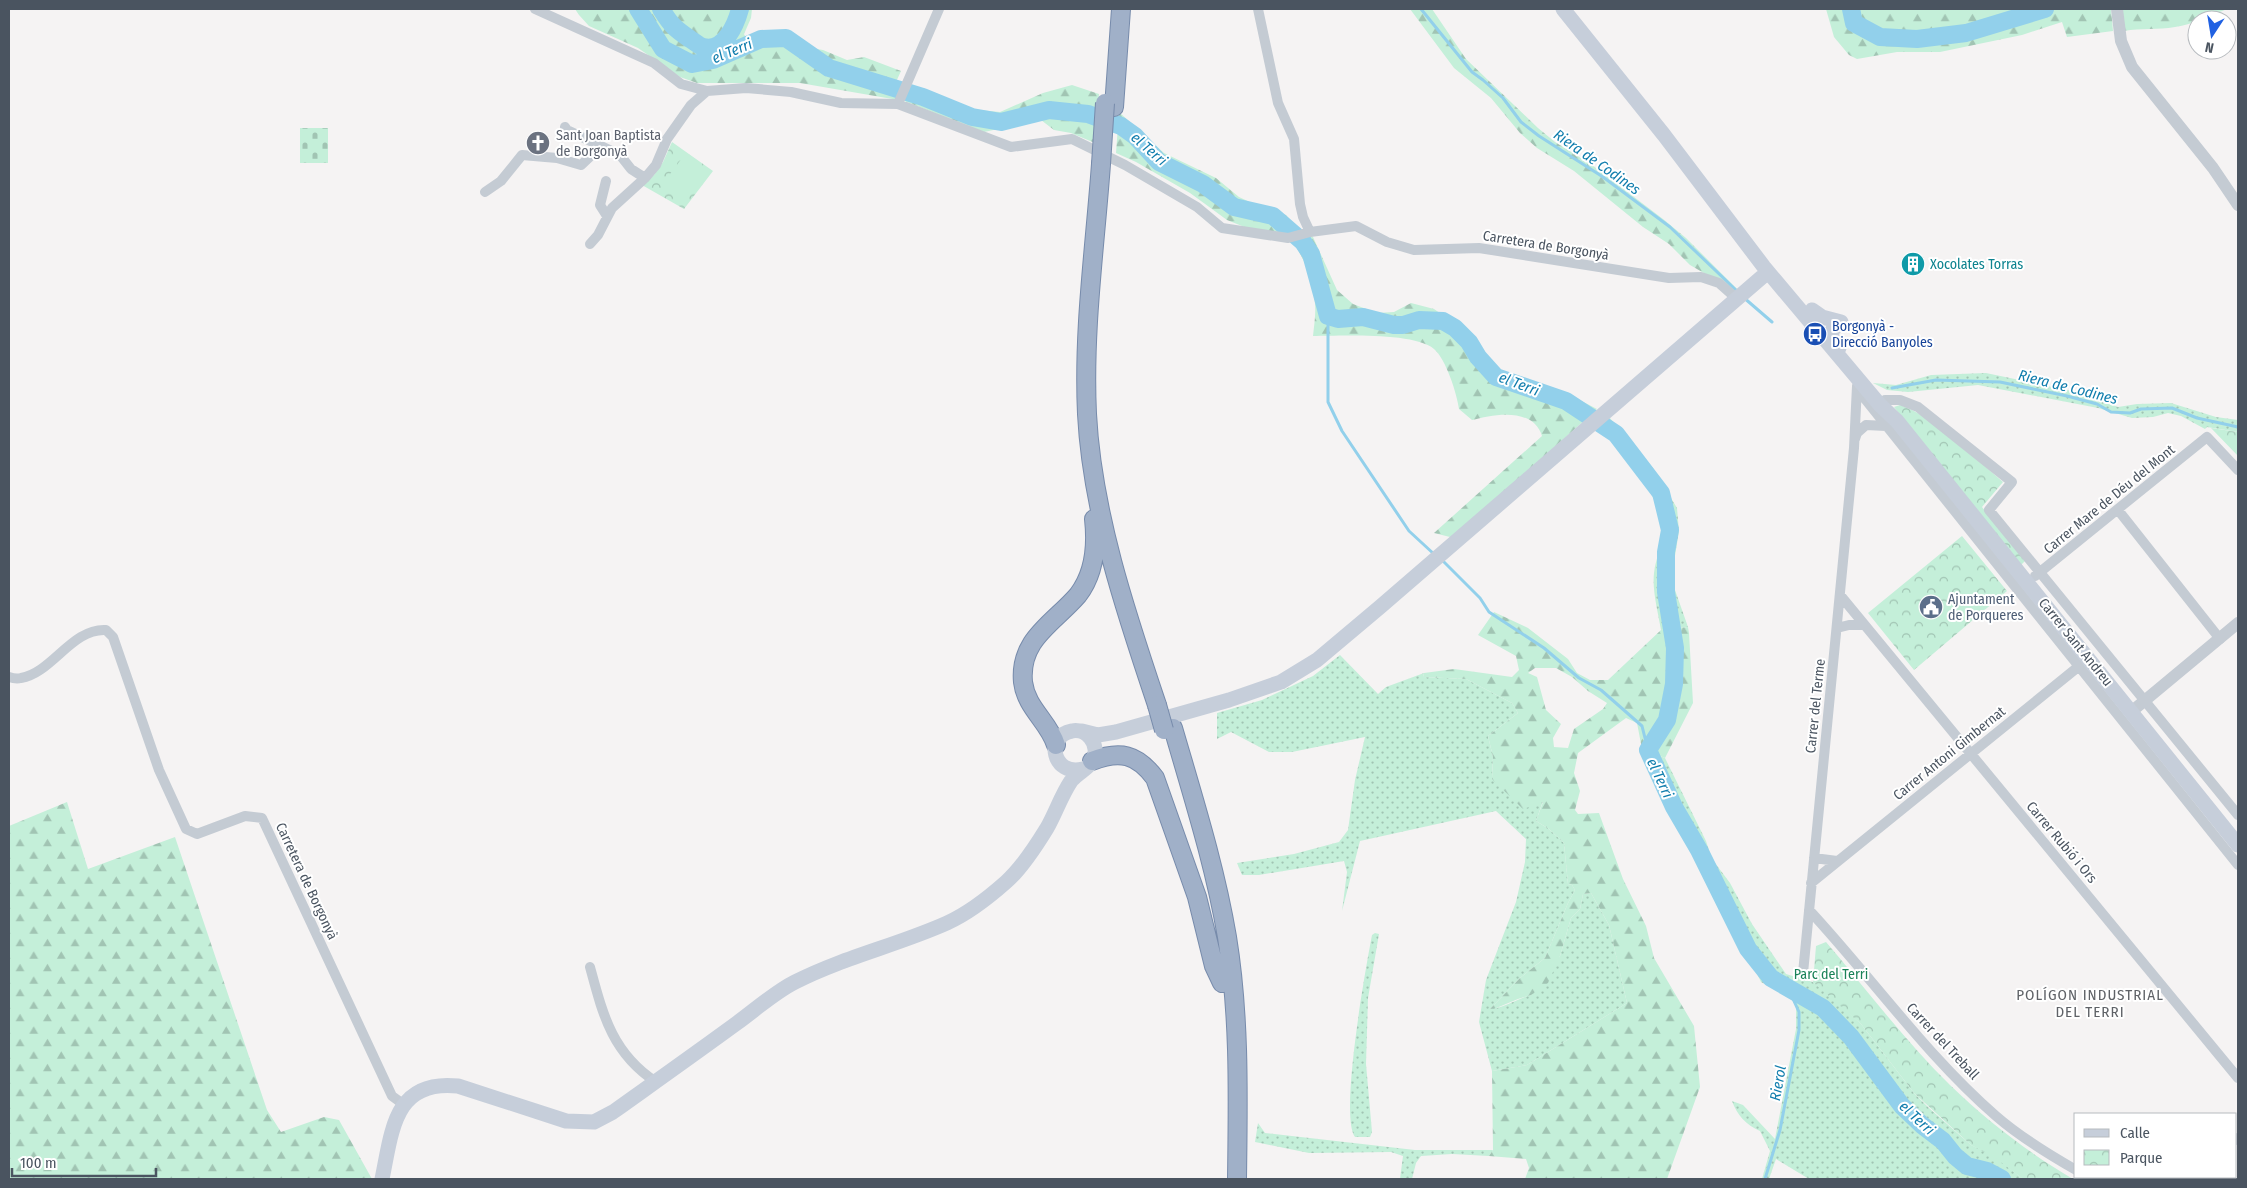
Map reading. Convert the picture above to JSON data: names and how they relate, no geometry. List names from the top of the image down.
{
  "streets": {
    "street": [
      "Carretera de Borgonyà",
      "Carrer Mare de Déu del Mont",
      "Carrer Sant Andreu",
      "Carrer del Terme",
      "Carrer Antoni Gimbernat",
      "Carrer Rubió i Ors",
      "Carrer del Treball"
    ]
  },
  "crossings": [
    ["Carrer Sant Andreu", "Carrer Antoni Gimbernat"],
    ["Carrer del Terme", "Carrer Antoni Gimbernat"],
    ["Carrer del Terme", "Carrer Rubió i Ors"],
    ["Carrer del Terme", "Carrer del Treball"],
    ["Carrer Antoni Gimbernat", "Carrer Rubió i Ors"]
  ],
  "districts": ["POLÍGON INDUSTRIAL DEL TERRI"],
  "water": ["el Terri", "Riera de Codines", "Rierol"],
  "parks": ["Parc del Terri"],
  "places": {
    "church": ["Sant Joan Baptista de Borgonyà"],
    "building": ["Xocolates Torras"],
    "bus stop": ["Borgonyà - Direcció Banyoles"],
    "public building": ["Ajuntament de Porqueres"]
  },
  "legend": ["Calle", "Parque"],
  "scale_bar": "100 m",
  "north": "bottom"
}
